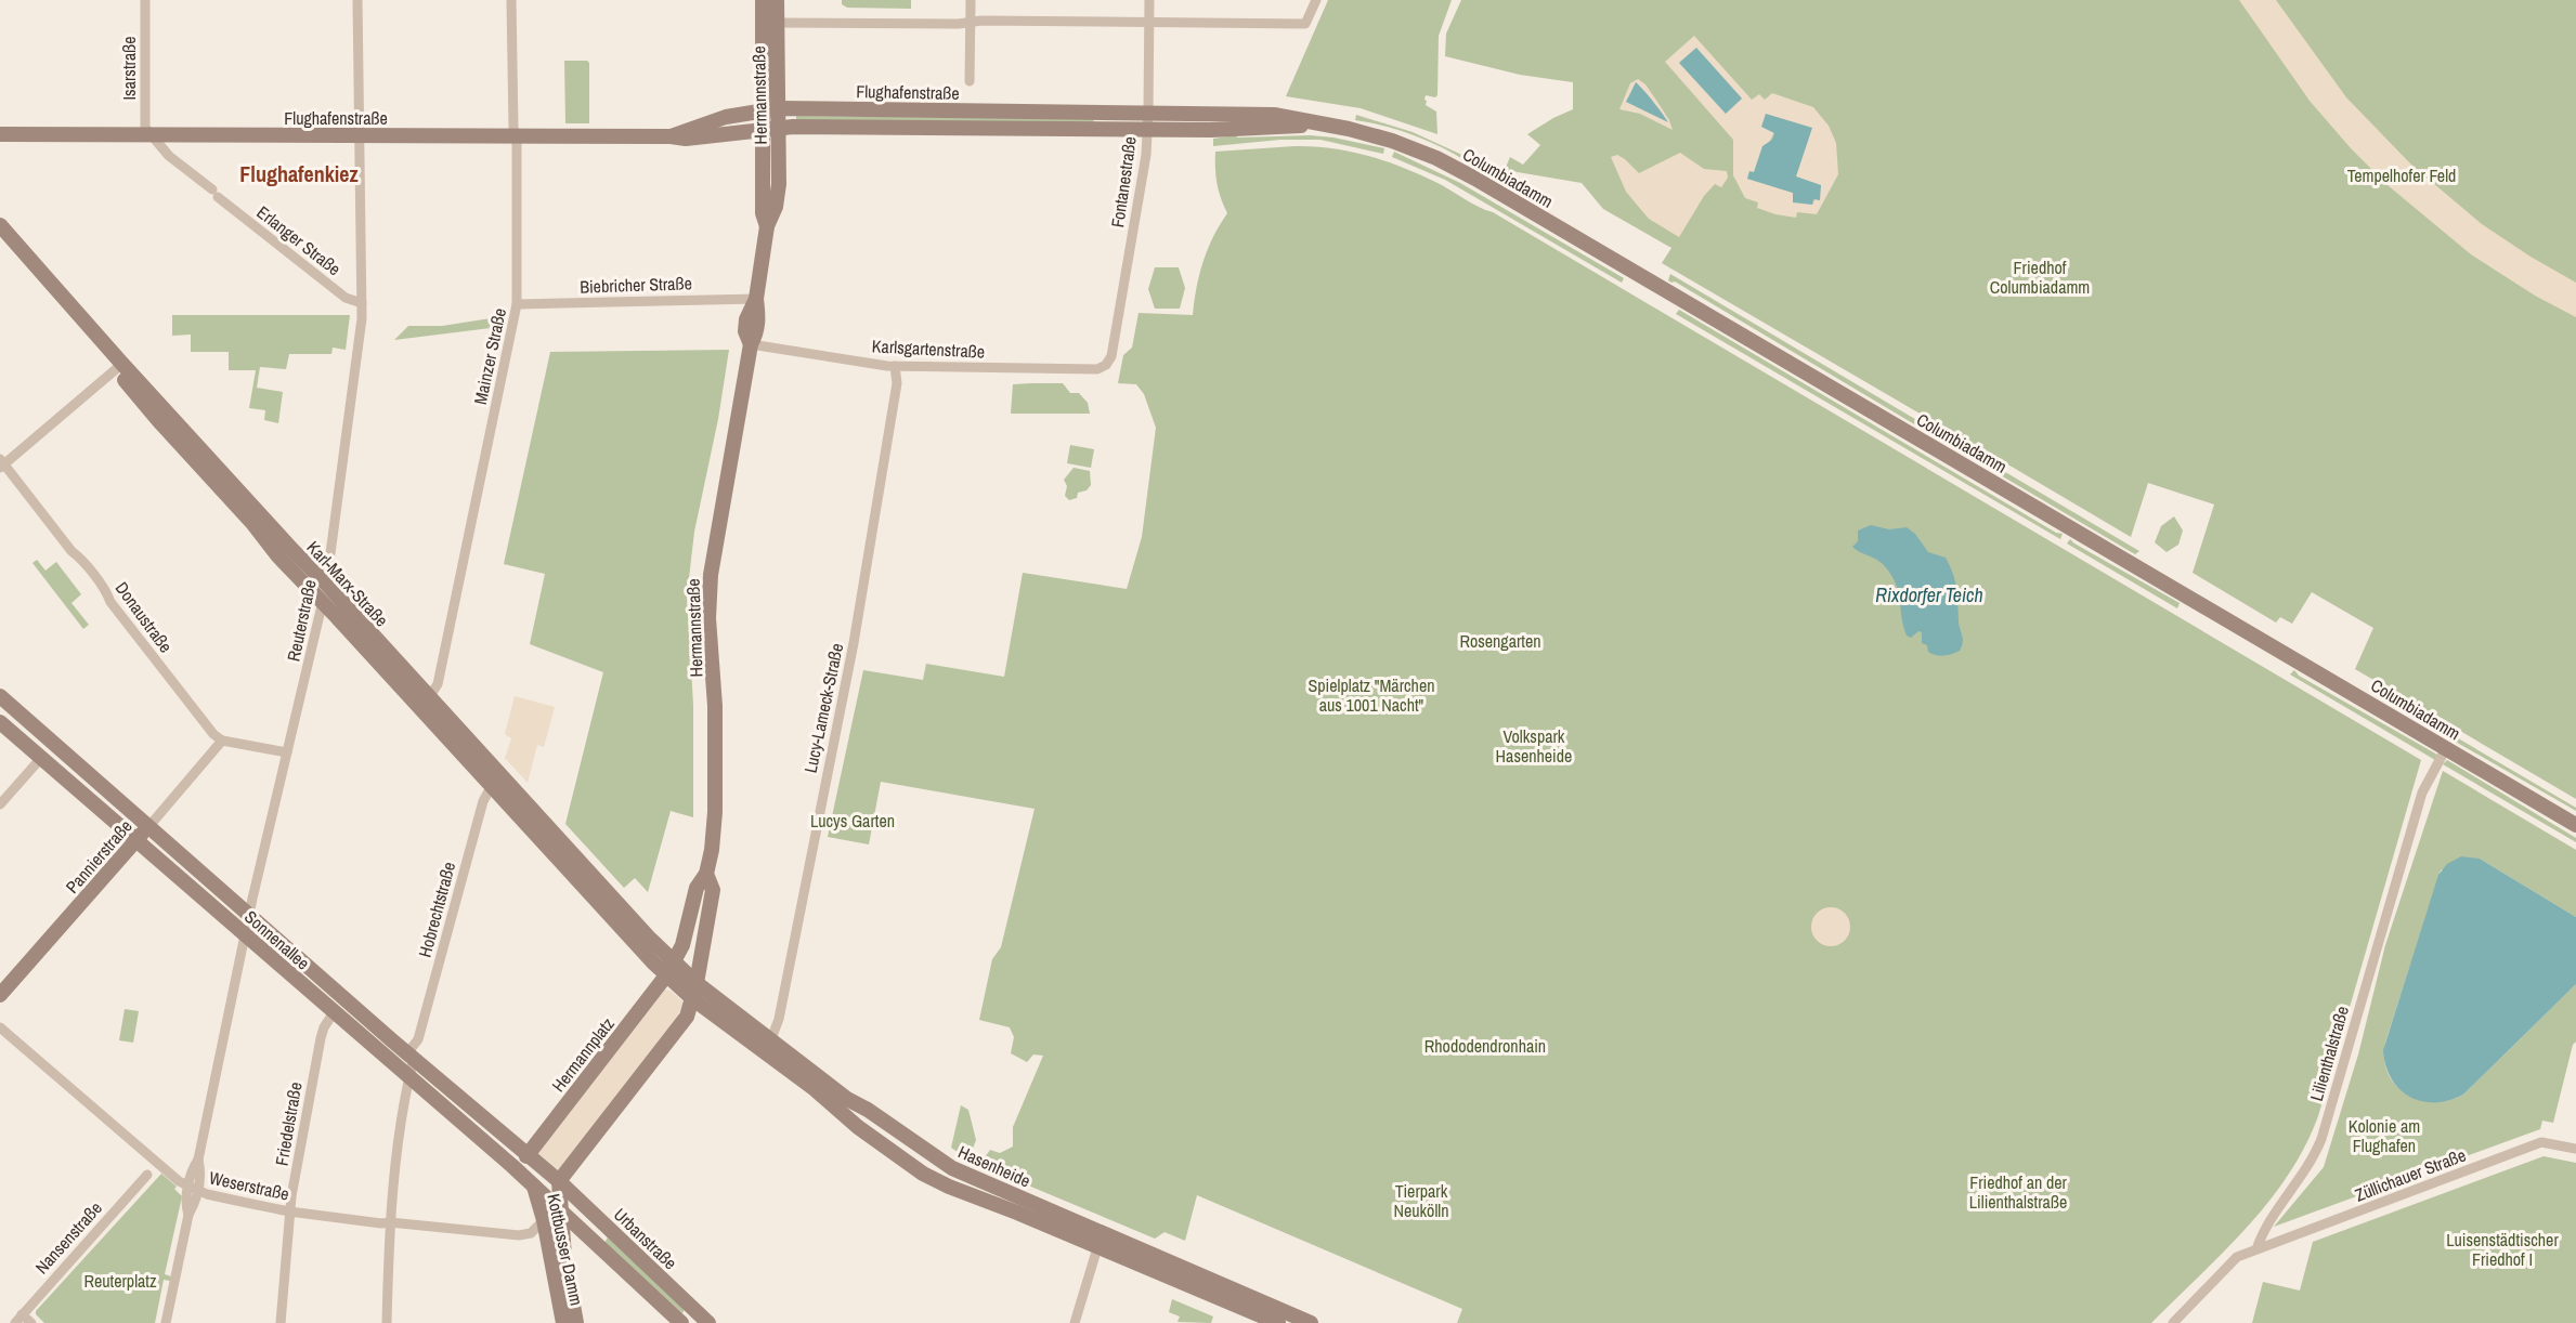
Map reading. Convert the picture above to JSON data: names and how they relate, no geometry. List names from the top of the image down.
{
  "streets": {
    "main road": [
      "Flughafenstraße",
      "Hermannstraße",
      "Columbiadamm",
      "Karl-Marx-Straße",
      "Pannierstraße",
      "Sonnenallee",
      "Hermannplatz",
      "Hasenheide",
      "Urbanstraße",
      "Kottbusser Damm"
    ],
    "street": [
      "Isarstraße",
      "Fontanestraße",
      "Erlanger Straße",
      "Biebricher Straße",
      "Karlsgartenstraße",
      "Mainzer Straße",
      "Donaustraße",
      "Reuterstraße",
      "Lucy-Lameck-Straße",
      "Hobrechtstraße",
      "Lilienthalstraße",
      "Friedelstraße",
      "Züllichauer Straße",
      "Weserstraße",
      "Nansenstraße"
    ]
  },
  "crossings": [
    ["Isarstraße", "Flughafenstraße"],
    ["Isarstraße", "Erlanger Straße"],
    ["Flughafenstraße", "Hermannstraße"],
    ["Flughafenstraße", "Columbiadamm"],
    ["Flughafenstraße", "Fontanestraße"],
    ["Flughafenstraße", "Erlanger Straße"],
    ["Flughafenstraße", "Mainzer Straße"],
    ["Flughafenstraße", "Reuterstraße"],
    ["Hermannstraße", "Biebricher Straße"],
    ["Hermannstraße", "Karlsgartenstraße"],
    ["Hermannstraße", "Karl-Marx-Straße"],
    ["Hermannstraße", "Hermannplatz"],
    ["Hermannstraße", "Hasenheide"],
    ["Columbiadamm", "Fontanestraße"],
    ["Columbiadamm", "Lilienthalstraße"],
    ["Fontanestraße", "Karlsgartenstraße"],
    ["Erlanger Straße", "Reuterstraße"],
    ["Biebricher Straße", "Mainzer Straße"],
    ["Karlsgartenstraße", "Lucy-Lameck-Straße"],
    ["Mainzer Straße", "Karl-Marx-Straße"],
    ["Karl-Marx-Straße", "Reuterstraße"],
    ["Karl-Marx-Straße", "Hobrechtstraße"],
    ["Karl-Marx-Straße", "Hermannplatz"],
    ["Donaustraße", "Pannierstraße"],
    ["Reuterstraße", "Sonnenallee"],
    ["Reuterstraße", "Weserstraße"],
    ["Lucy-Lameck-Straße", "Hasenheide"],
    ["Pannierstraße", "Sonnenallee"],
    ["Hobrechtstraße", "Sonnenallee"],
    ["Hobrechtstraße", "Weserstraße"],
    ["Sonnenallee", "Hermannplatz"],
    ["Sonnenallee", "Friedelstraße"],
    ["Sonnenallee", "Kottbusser Damm"],
    ["Lilienthalstraße", "Züllichauer Straße"],
    ["Friedelstraße", "Weserstraße"],
    ["Weserstraße", "Kottbusser Damm"],
    ["Urbanstraße", "Kottbusser Damm"]
  ],
  "districts": ["Flughafenkiez"],
  "water": ["Rixdorfer Teich"],
  "parks": [
    "Tempelhofer Feld",
    "Friedhof Columbiadamm",
    "Rosengarten",
    "Spielplatz \"Märchen aus 1001 Nacht\"",
    "Volkspark Hasenheide",
    "Lucys Garten",
    "Rhododendronhain",
    "Kolonie am Flughafen",
    "Friedhof an der Lilienthalstraße",
    "Tierpark Neukölln",
    "Luisenstädtischer Friedhof I",
    "Reuterplatz"
  ]
}
